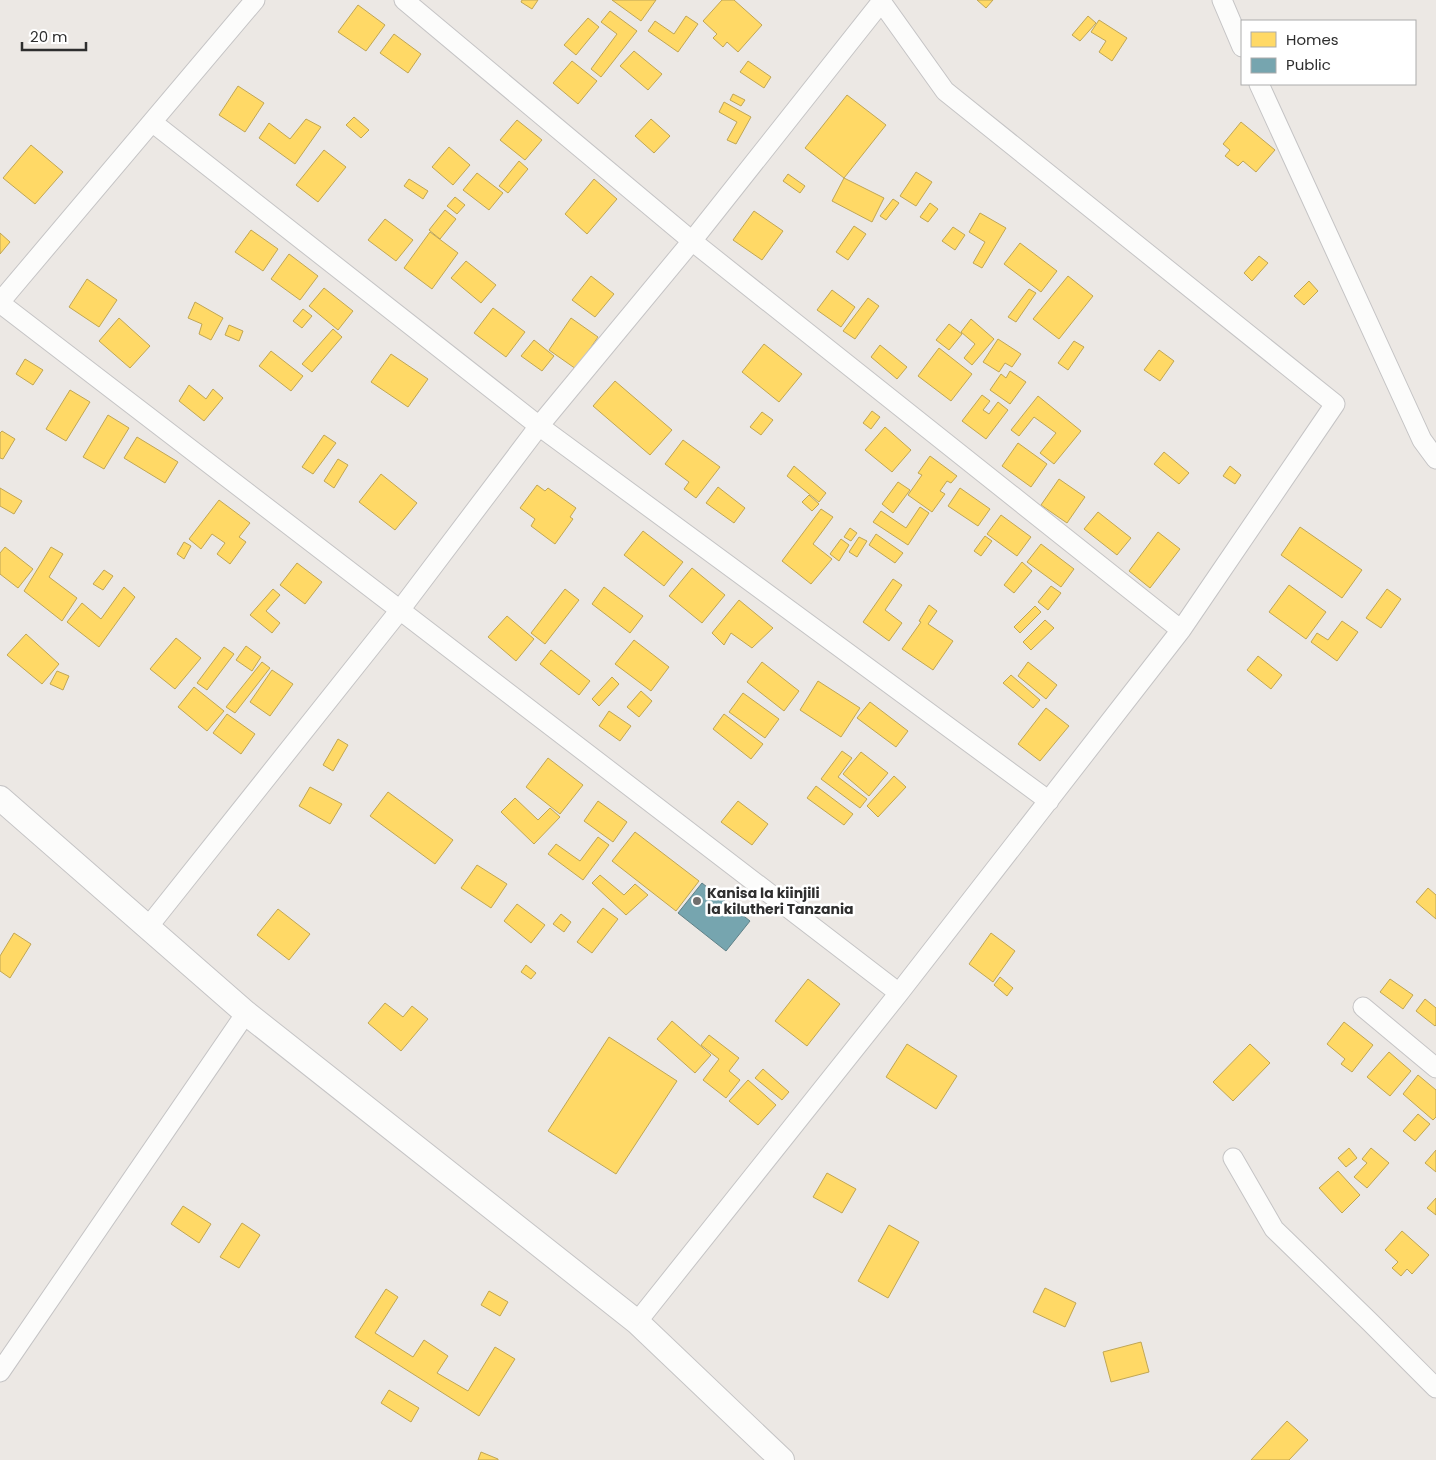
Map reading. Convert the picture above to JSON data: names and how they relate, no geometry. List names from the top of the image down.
{
  "places": ["Kanisa la kiinjili la kilutheri Tanzania"],
  "legend": ["Homes", "Public"],
  "scale_bar": "20 m"
}
